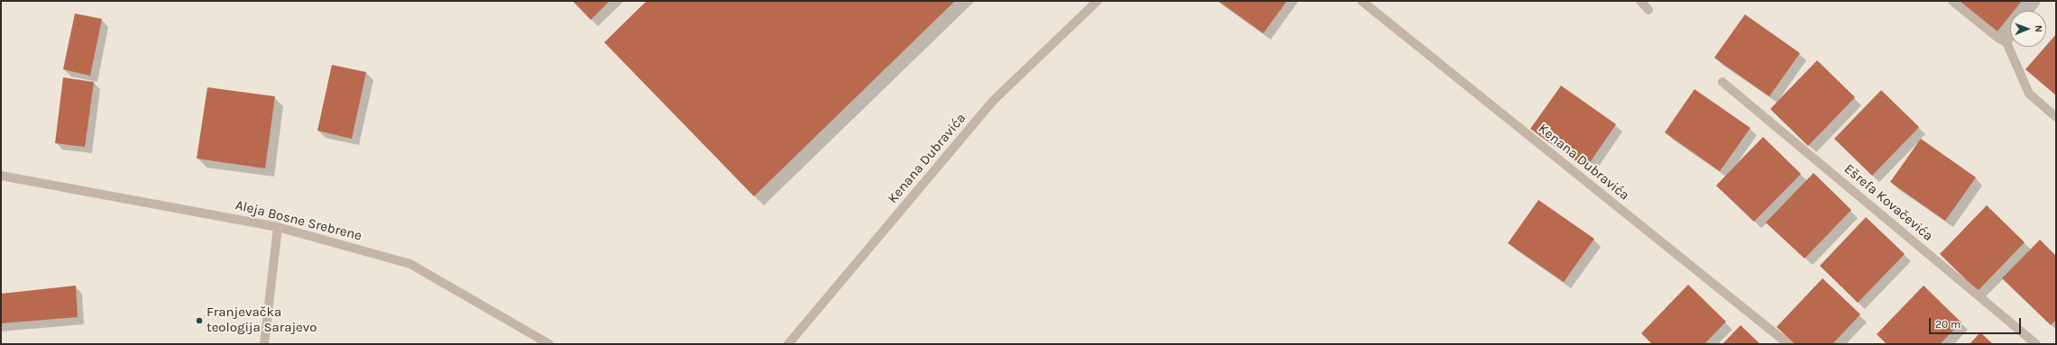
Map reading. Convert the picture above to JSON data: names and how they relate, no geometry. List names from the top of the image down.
{
  "streets": {
    "street": ["Kenana Dubravića", "Ešrefa Kovačevića", "Aleja Bosne Srebrene"]
  },
  "places": ["Franjevačka teologija Sarajevo"],
  "scale_bar": "20 m",
  "north": "right"
}
